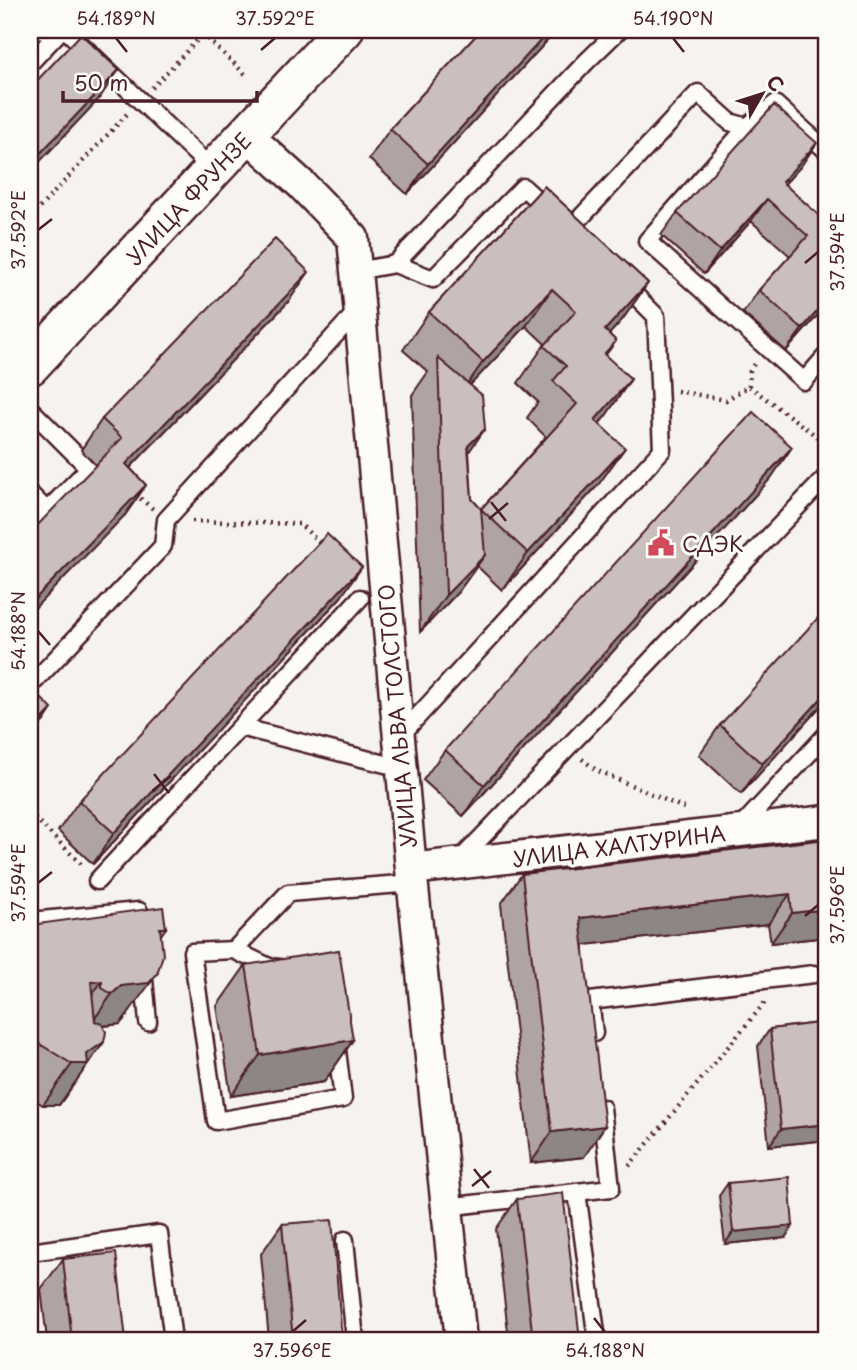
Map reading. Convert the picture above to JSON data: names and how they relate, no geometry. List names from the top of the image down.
{
  "streets": {
    "street": ["УЛИЦА ФРУНЗЕ", "УЛИЦА ЛЬВА ТОЛСТОГО", "УЛИЦА ХАЛТУРИНА"]
  },
  "crossings": [
    ["УЛИЦА ФРУНЗЕ", "УЛИЦА ЛЬВА ТОЛСТОГО"],
    ["УЛИЦА ЛЬВА ТОЛСТОГО", "УЛИЦА ХАЛТУРИНА"]
  ],
  "places": {
    "public building": ["СДЭК"]
  },
  "scale_bar": "50 m",
  "north": "top right",
  "coordinates": [
    "54.189°N",
    "37.592°E",
    "54.190°N",
    "37.594°E",
    "54.188°N",
    "37.596°E"
  ]
}
